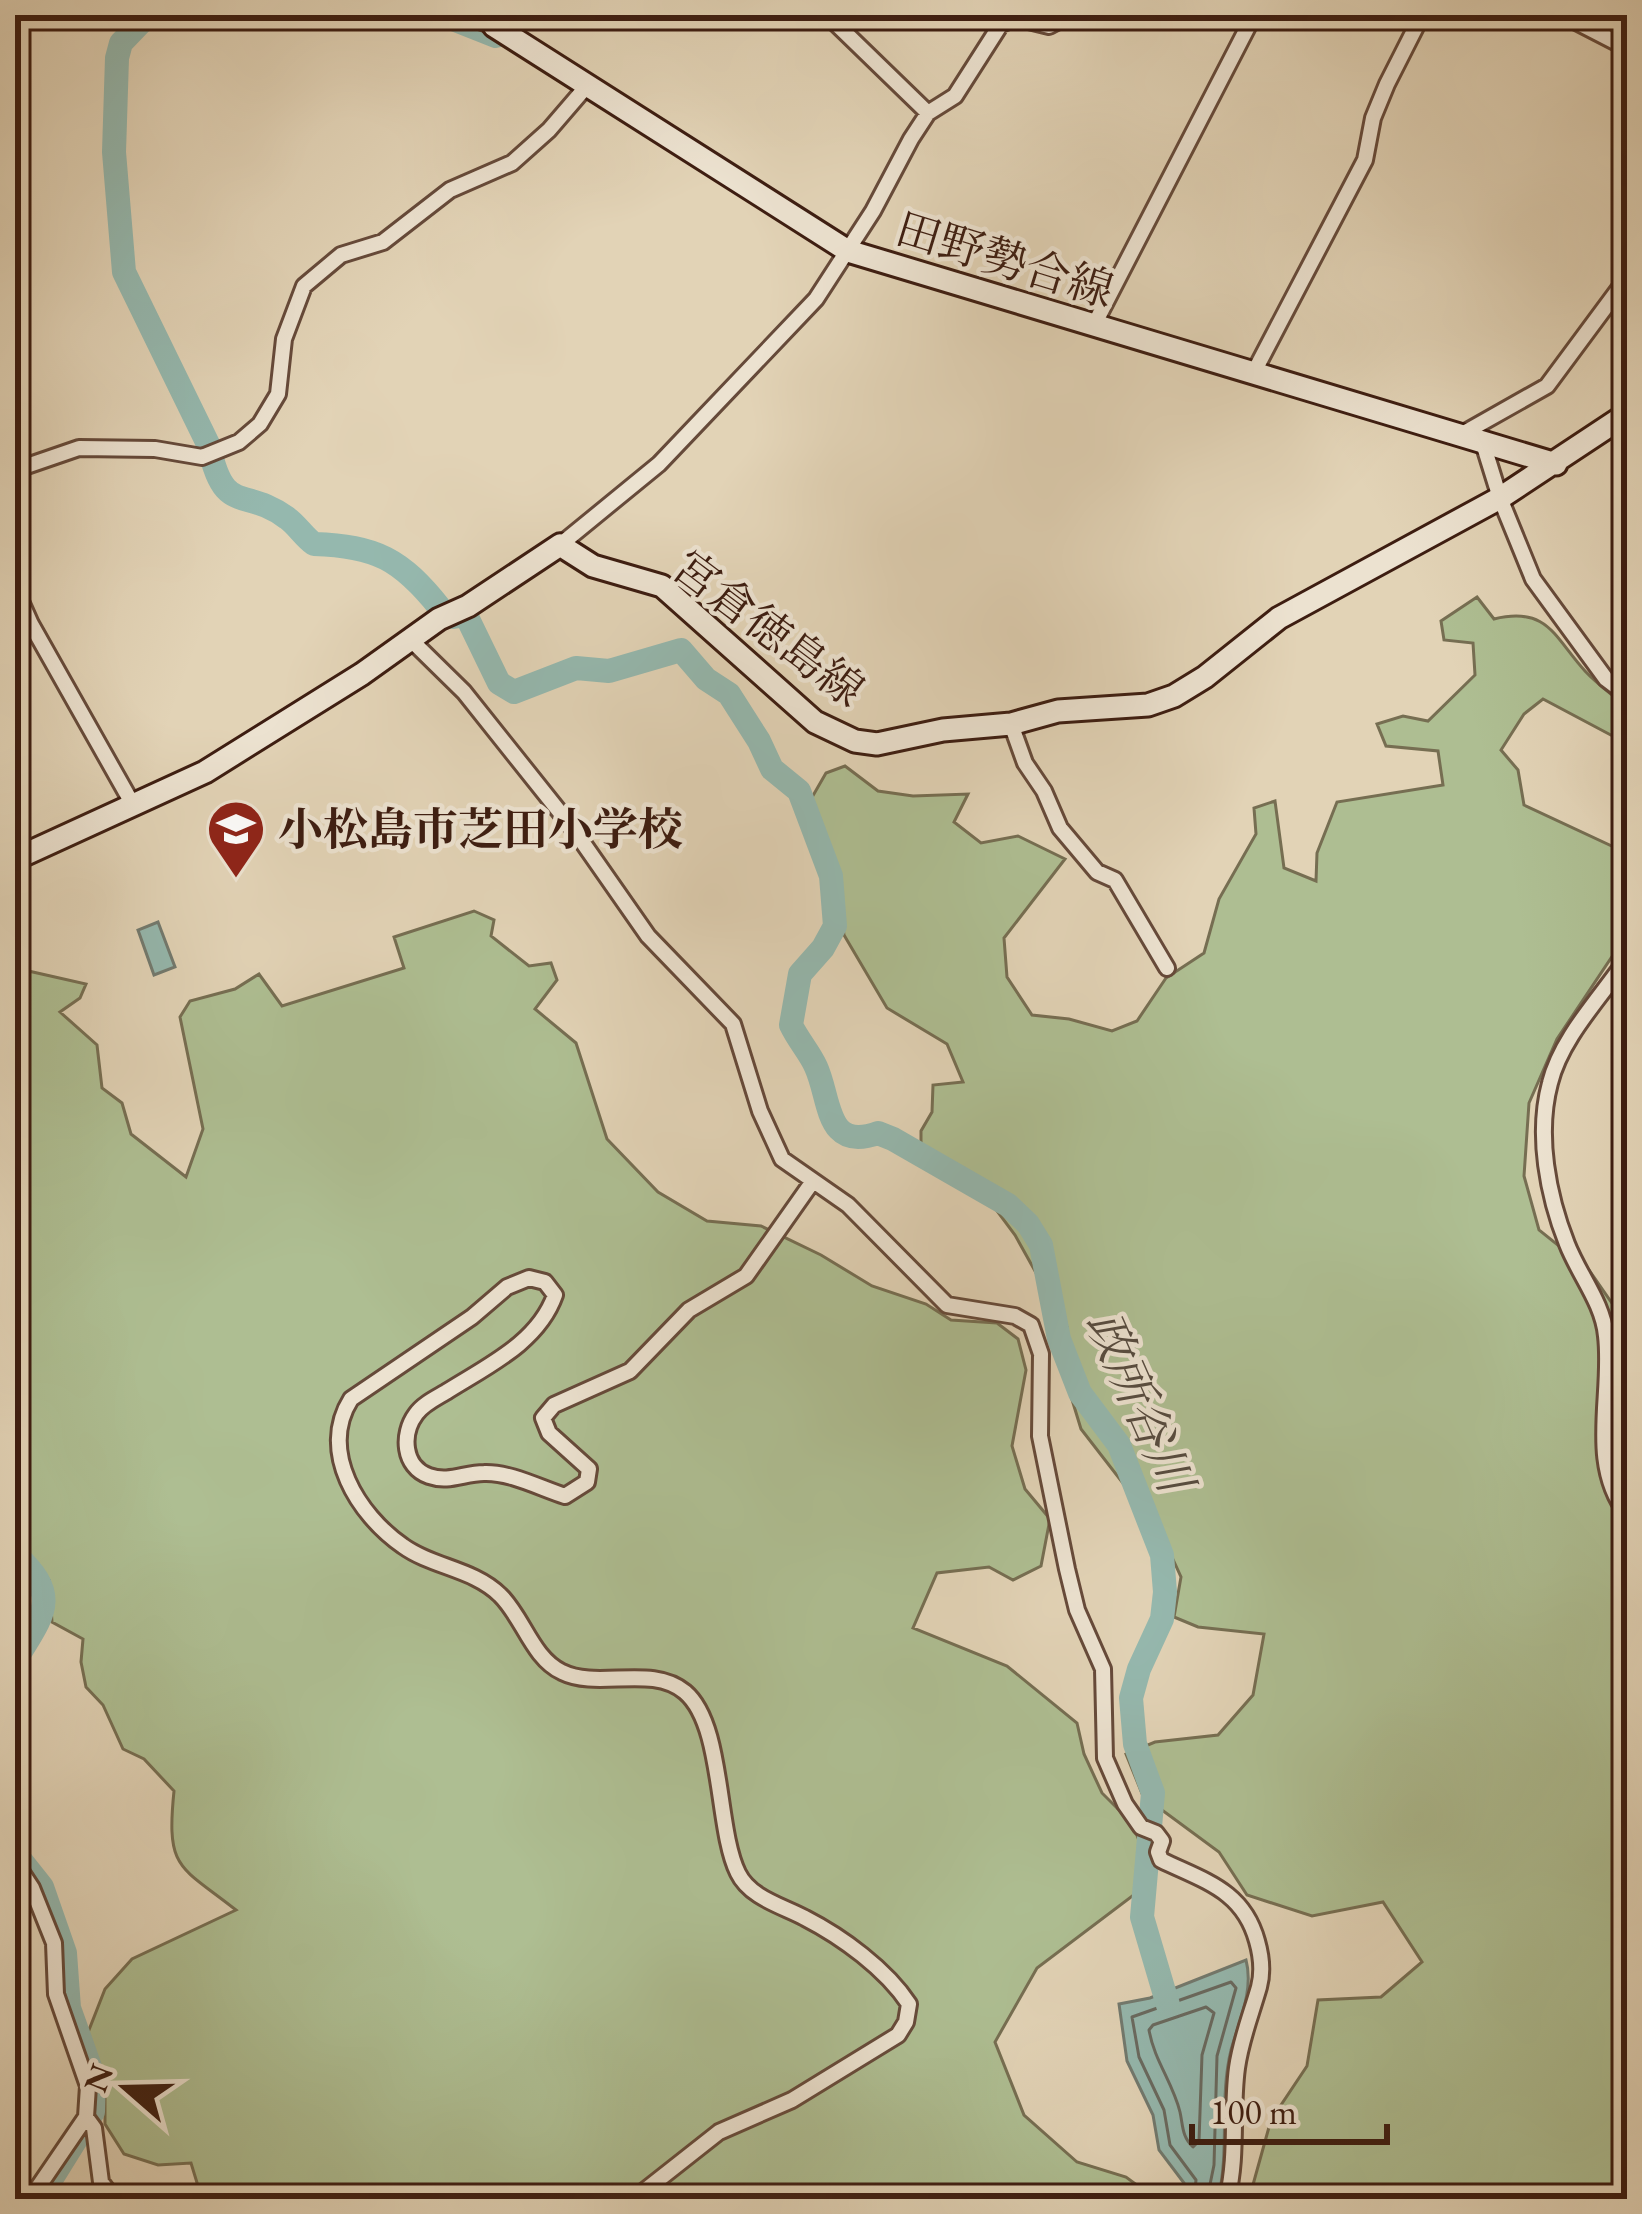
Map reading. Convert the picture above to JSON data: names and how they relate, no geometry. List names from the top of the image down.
{
  "streets": {
    "main road": ["田野勢合線", "宮倉徳島線"]
  },
  "crossings": [
    ["田野勢合線", "宮倉徳島線"]
  ],
  "water": ["政所谷川"],
  "places": {
    "school or university": ["小松島市芝田小学校"]
  },
  "scale_bar": "100 m",
  "north": "left"
}
